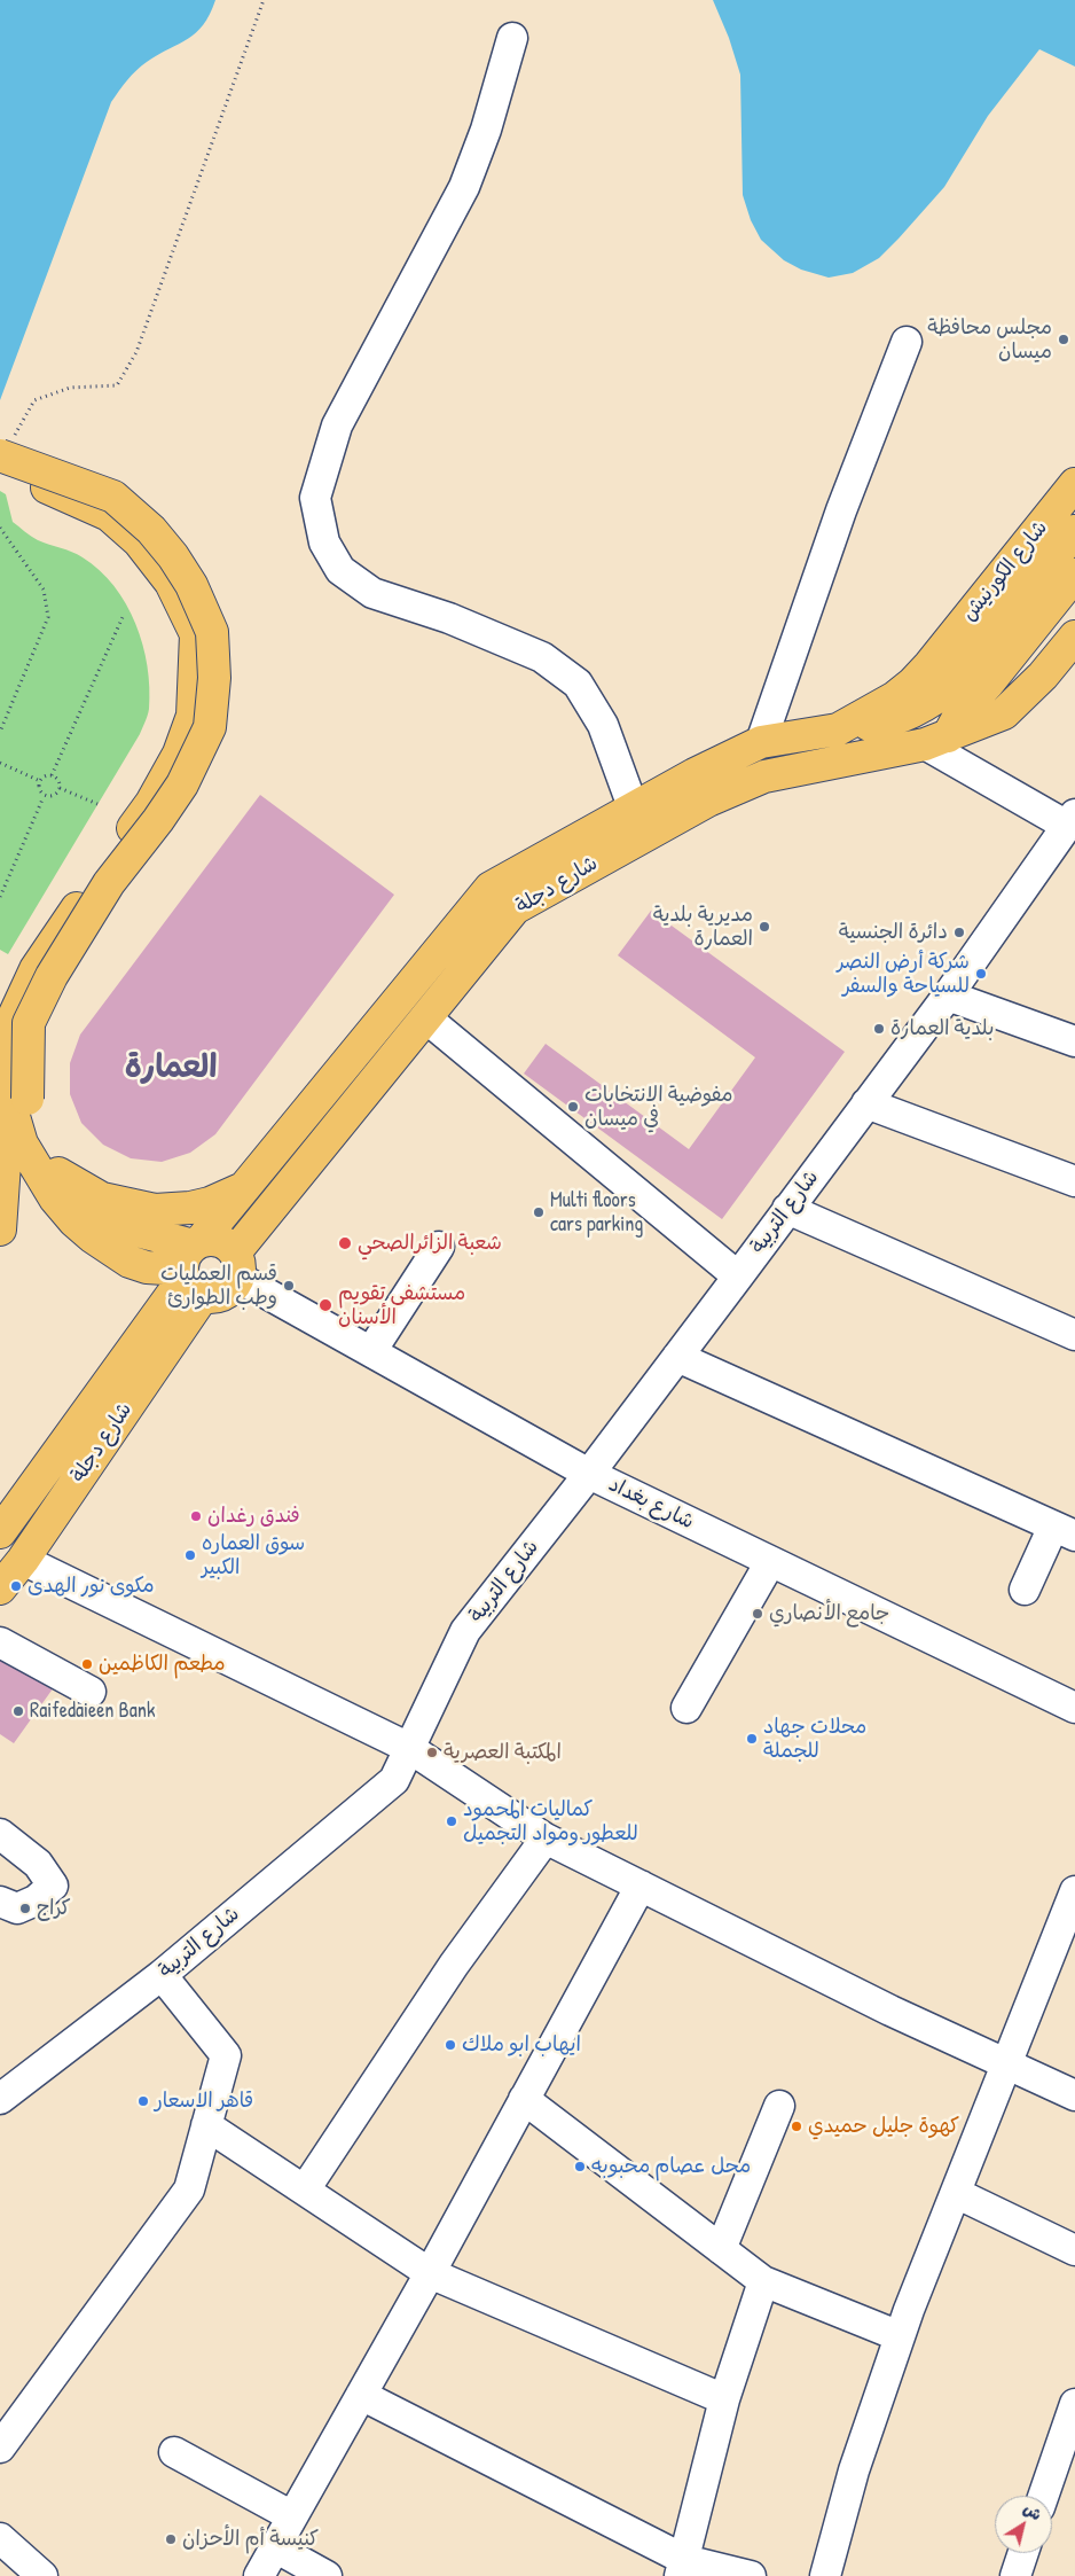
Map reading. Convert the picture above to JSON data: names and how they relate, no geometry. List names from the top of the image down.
{
  "streets": {
    "main road": ["شارع الكورنيش", "شارع دجلة"],
    "street": ["شارع التربية", "شارع بغداد"]
  },
  "crossings": [
    ["شارع الكورنيش", "شارع دجلة"],
    ["شارع دجلة", "شارع بغداد"],
    ["شارع التربية", "شارع بغداد"]
  ],
  "districts": ["العمارة"],
  "places": [
    "مجلس محافظة ميسان",
    "مديرية بلدية العمارة",
    "دائرة الجنسية",
    "شركة أرض النصر للسياحة والسفر",
    "بلدية العمارة",
    "مفوضية الانتخابات في ميسان",
    "Multi floors cars parking",
    "شعبة الزائرالصحي",
    "قسم العمليات وطب الطوارئ",
    "مستشفى تقويم الأسنان",
    "فندق رغدان",
    "سوق العماره الكبير",
    "مكوى نور الهدى",
    "جامع الأنصاري",
    "مطعم الكاظمين",
    "Raifedaieen Bank",
    "محلات جهاد للجملة",
    "المكتبة العصرية",
    "كماليات المحمود للعطور ومواد التجميل",
    "كراج",
    "ايهاب ابو ملاك",
    "قاهر الاسعار",
    "كهوة جليل حميدي",
    "محل عصام محبوبه",
    "كنيسة أم الأحزان"
  ],
  "north": "top right"
}
